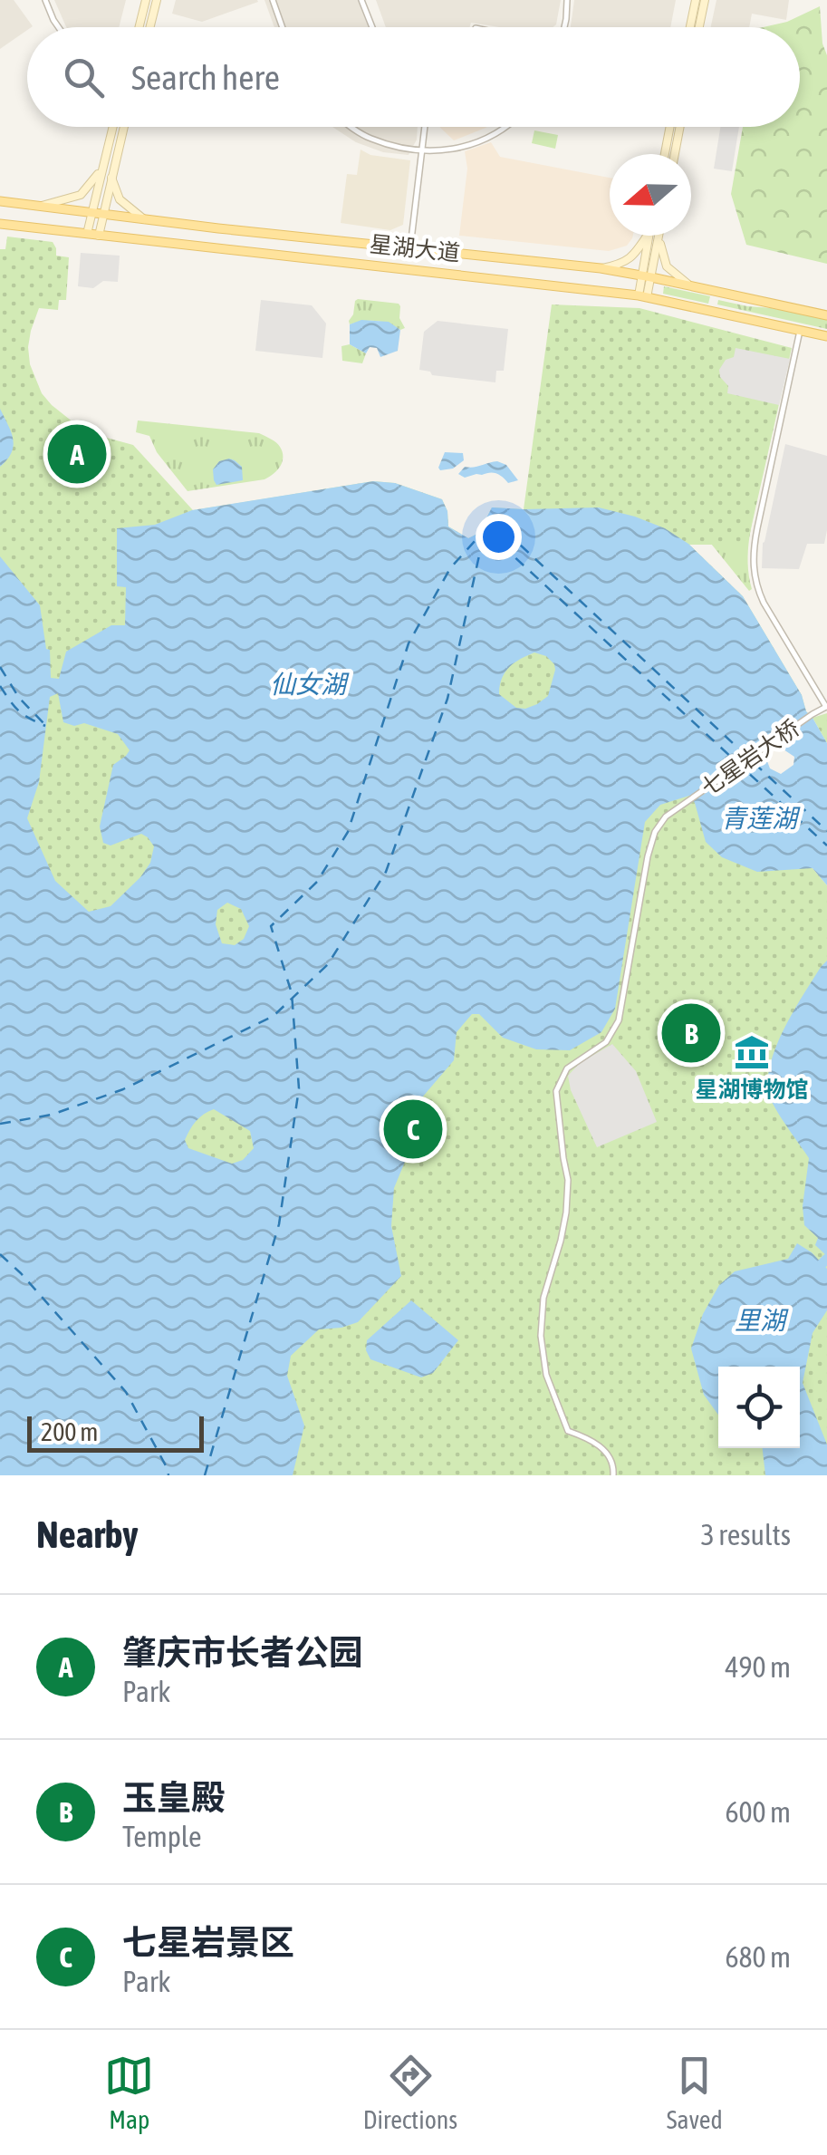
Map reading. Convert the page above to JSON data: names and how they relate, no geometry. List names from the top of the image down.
{
  "streets": {
    "main road": ["星湖大道"],
    "street": ["七星岩大桥"]
  },
  "water": ["仙女湖", "青莲湖", "里湖"],
  "places": {
    "museum": ["星湖博物馆"]
  },
  "scale_bar": "200 m",
  "north": "left",
  "page": {
    "search": "Search here",
    "pins": ["A", "B", "C"],
    "scale": "200 m",
    "heading": ["Nearby", "3 results"],
    "list": [
      {
        "mark": "A",
        "name": "肇庆市长者公园",
        "note": "Park",
        "value": "490 m"
      },
      {
        "mark": "B",
        "name": "玉皇殿",
        "note": "Temple",
        "value": "600 m"
      },
      {
        "mark": "C",
        "name": "七星岩景区",
        "note": "Park",
        "value": "680 m"
      }
    ],
    "nav": ["Map", "Directions", "Saved"]
  }
}
